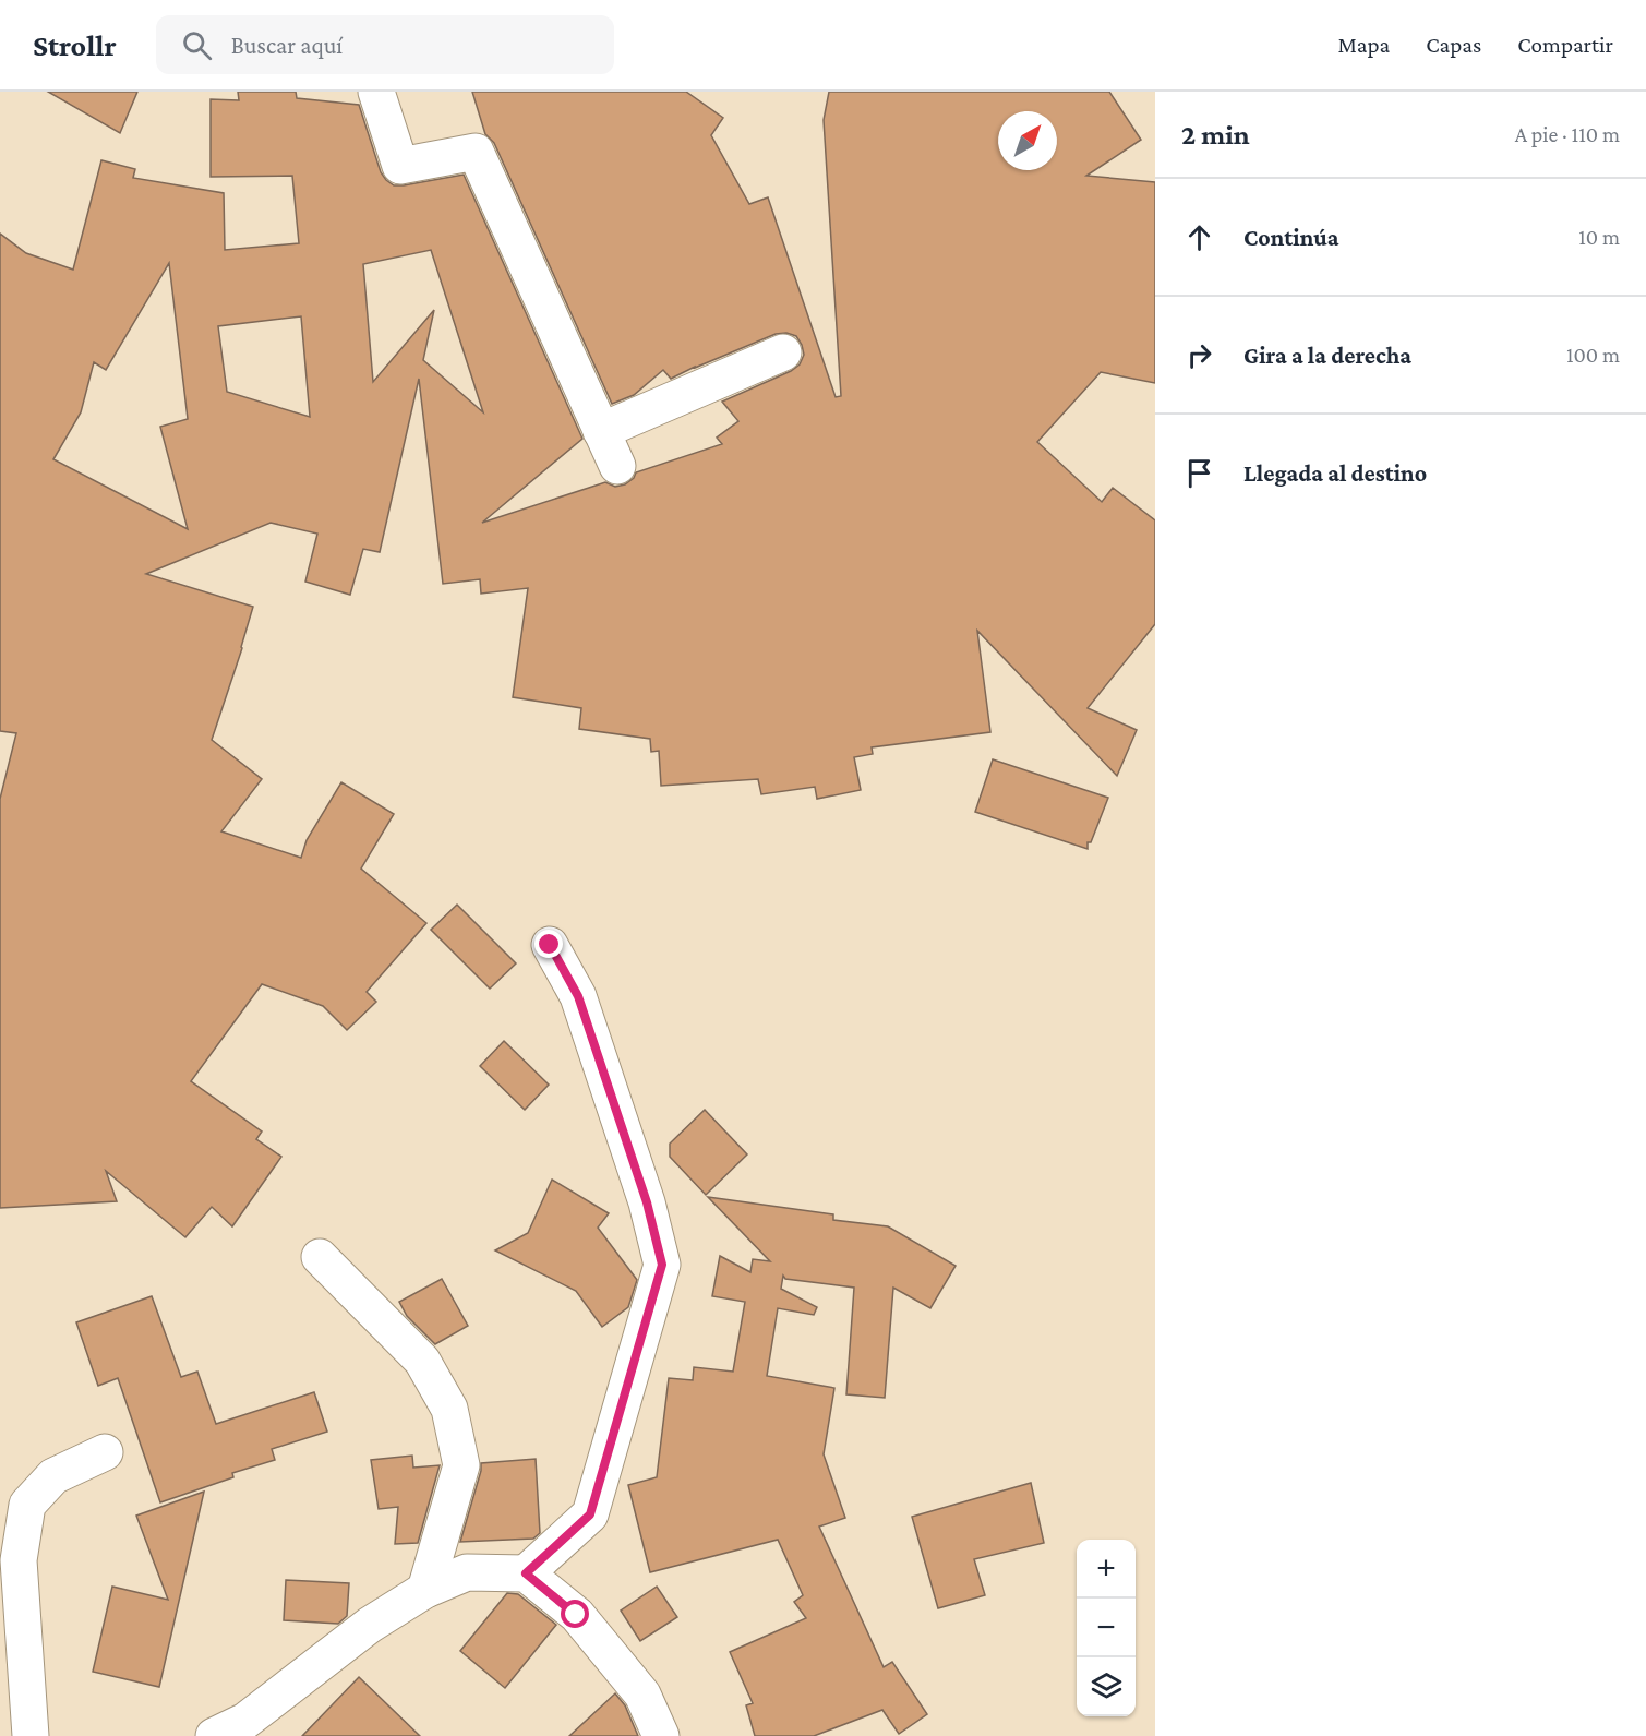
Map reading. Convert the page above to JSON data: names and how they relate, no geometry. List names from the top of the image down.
{
  "north": "top right",
  "page": {
    "header": "Strollr",
    "search": "Buscar aquí",
    "nav": ["Mapa", "Capas", "Compartir"],
    "heading": ["2 min", "A pie · 110 m"],
    "list": [
      ["Continúa", "10 m"],
      ["Gira a la derecha", "100 m"],
      "Llegada al destino"
    ],
    "map_buttons": ["+", "−"]
  }
}
